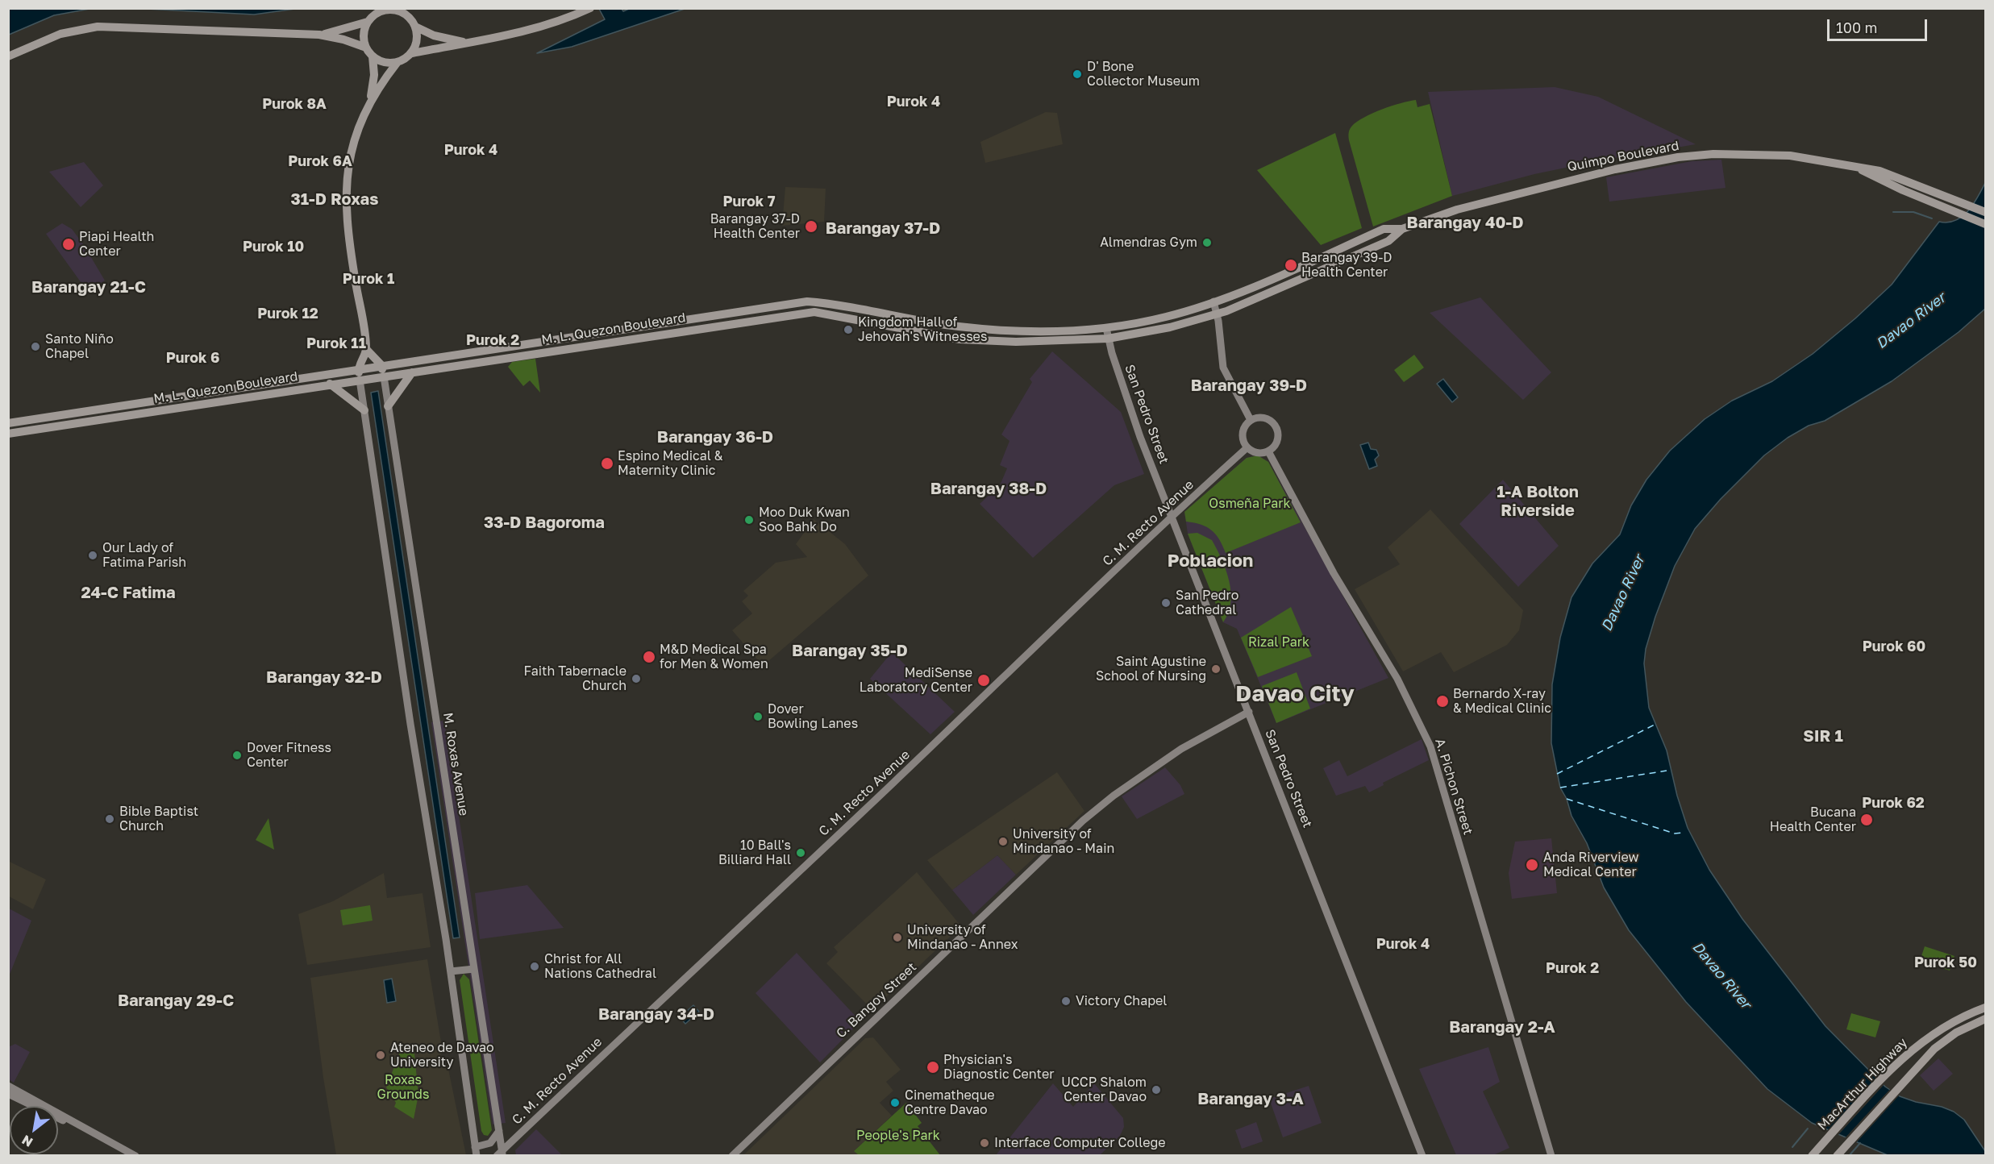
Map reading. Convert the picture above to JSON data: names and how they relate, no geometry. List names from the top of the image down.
{
  "streets": {
    "main road": [
      "Quimpo Boulevard",
      "M. L. Quezon Boulevard",
      "San Pedro Street",
      "C. M. Recto Avenue",
      "M. Roxas Avenue",
      "A. Pichon Street",
      "C. Bangoy Street",
      "MacArthur Highway"
    ]
  },
  "crossings": [
    ["Quimpo Boulevard", "M. L. Quezon Boulevard"],
    ["Quimpo Boulevard", "San Pedro Street"],
    ["M. L. Quezon Boulevard", "San Pedro Street"],
    ["M. L. Quezon Boulevard", "M. Roxas Avenue"],
    ["San Pedro Street", "C. M. Recto Avenue"],
    ["San Pedro Street", "C. Bangoy Street"],
    ["C. M. Recto Avenue", "M. Roxas Avenue"],
    ["C. M. Recto Avenue", "A. Pichon Street"]
  ],
  "districts": [
    "Purok 4",
    "Purok 8A",
    "Purok 4",
    "Purok 6A",
    "31-D Roxas",
    "Purok 7",
    "Barangay 40-D",
    "Barangay 37-D",
    "Purok 10",
    "Purok 1",
    "Barangay 21-C",
    "Purok 12",
    "Purok 2",
    "Purok 11",
    "Purok 6",
    "Barangay 39-D",
    "Barangay 36-D",
    "Barangay 38-D",
    "1-A Bolton Riverside",
    "33-D Bagoroma",
    "Poblacion",
    "24-C Fatima",
    "Purok 60",
    "Barangay 35-D",
    "Barangay 32-D",
    "Davao City",
    "SIR 1",
    "Purok 62",
    "Purok 4",
    "Purok 50",
    "Purok 2",
    "Barangay 29-C",
    "Barangay 34-D",
    "Barangay 2-A",
    "Barangay 3-A"
  ],
  "water": ["Davao River"],
  "parks": [
    "Osmeña Park",
    "Rizal Park",
    "Roxas Grounds",
    "People's Park"
  ],
  "places": [
    "D' Bone Collector Museum",
    "Barangay 37-D Health Center",
    "Almendras Gym",
    "Piapi Health Center",
    "Barangay 39-D Health Center",
    "Kingdom Hall of Jehovah's Witnesses",
    "Santo Niño Chapel",
    "Espino Medical & Maternity Clinic",
    "Moo Duk Kwan Soo Bahk Do",
    "Our Lady of Fatima Parish",
    "San Pedro Cathedral",
    "M&D Medical Spa for Men & Women",
    "Saint Agustine School of Nursing",
    "Faith Tabernacle Church",
    "MediSense Laboratory Center",
    "Bernardo X-ray & Medical Clinic",
    "Dover Bowling Lanes",
    "Dover Fitness Center",
    "Bible Baptist Church",
    "Bucana Health Center",
    "University of Mindanao - Main",
    "10 Ball's Billiard Hall",
    "Anda Riverview Medical Center",
    "University of Mindanao - Annex",
    "Christ for All Nations Cathedral",
    "Victory Chapel",
    "Ateneo de Davao University",
    "Physician's Diagnostic Center",
    "UCCP Shalom Center Davao",
    "Cinematheque Centre Davao",
    "Interface Computer College"
  ],
  "scale_bar": "100 m",
  "north": "bottom left"
}
